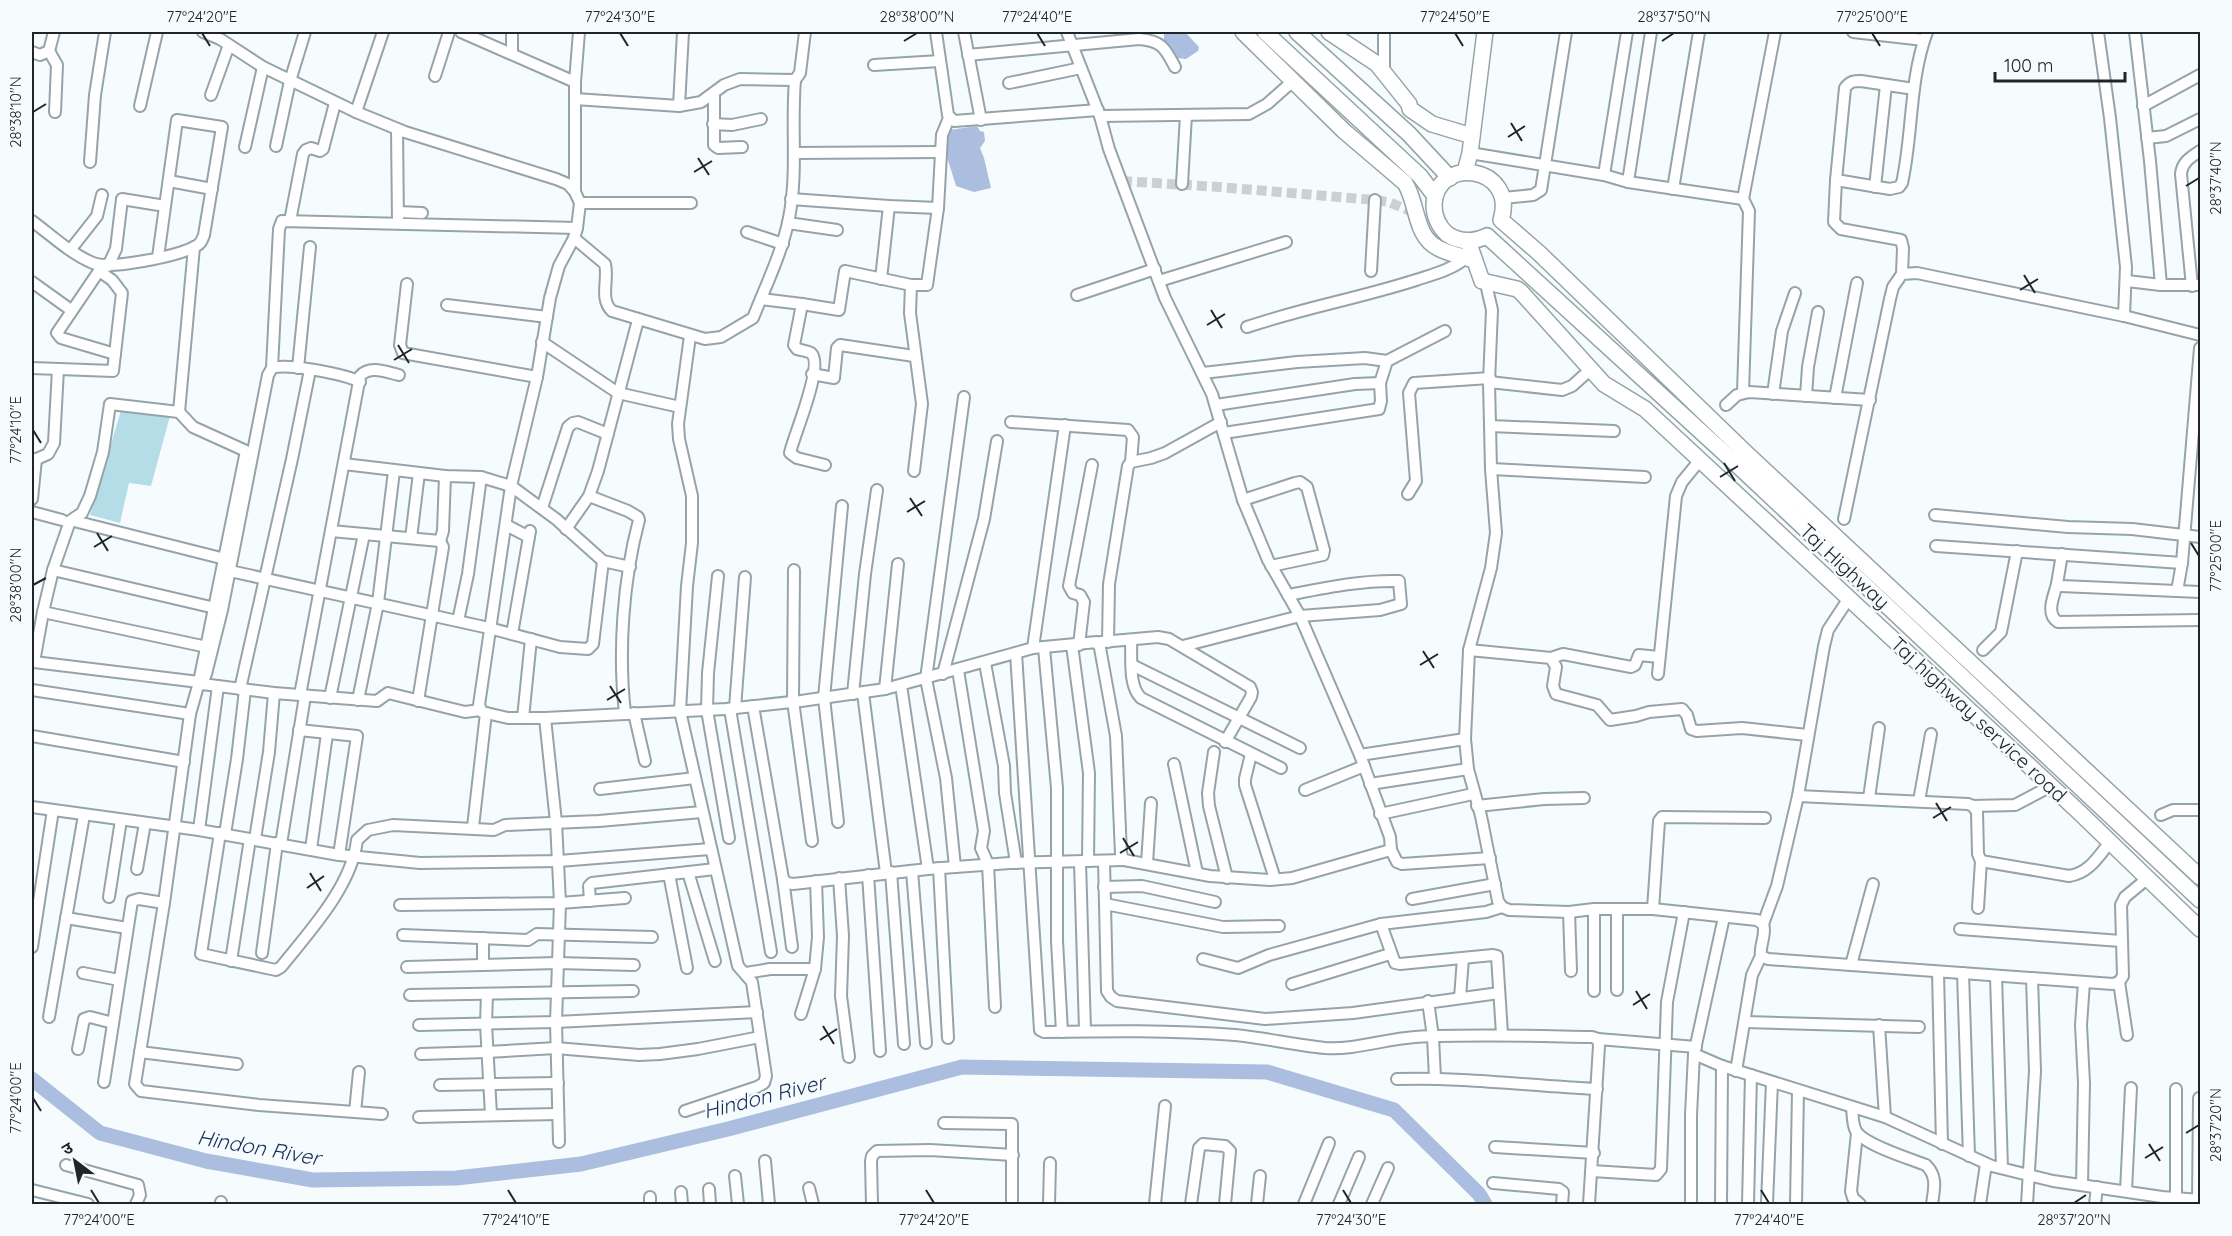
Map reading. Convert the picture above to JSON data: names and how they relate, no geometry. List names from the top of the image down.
{
  "streets": {
    "main road": ["Taj Highway", "Taj highway service road"]
  },
  "water": ["Hindon River"],
  "scale_bar": "100 m",
  "north": "top left",
  "coordinates": [
    "77°24'20\"E",
    "77°24'30\"E",
    "28°38'00\"N",
    "77°24'40\"E",
    "77°24'50\"E",
    "28°37'50\"N",
    "77°25'00\"E",
    "28°38'10\"N",
    "28°37'40\"N",
    "77°24'10\"E",
    "77°24'00\"E",
    "28°37'20\"N"
  ]
}
